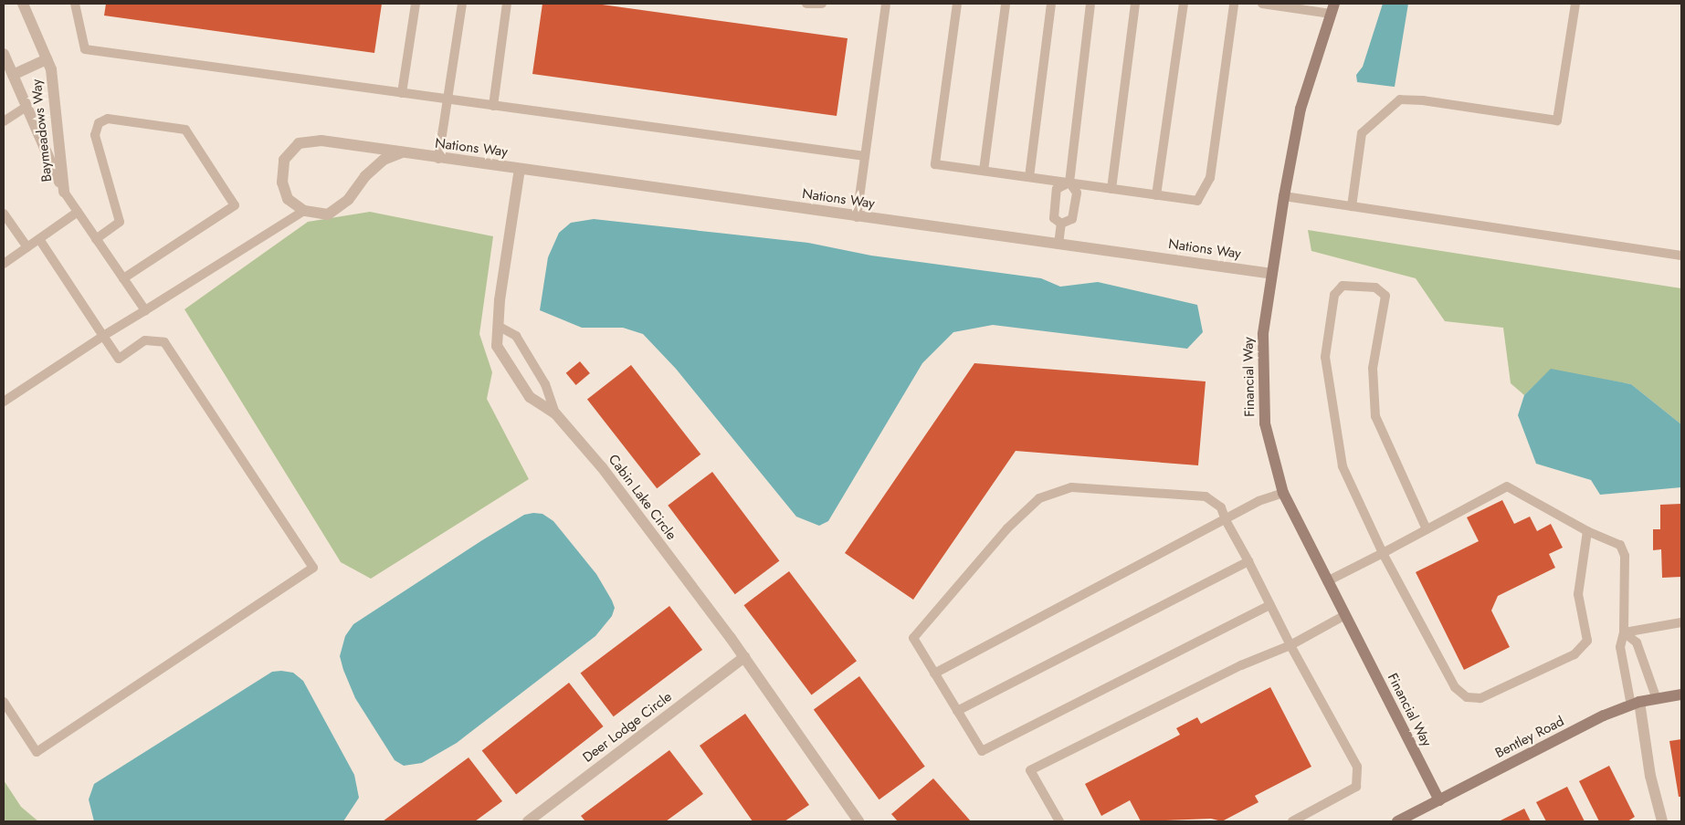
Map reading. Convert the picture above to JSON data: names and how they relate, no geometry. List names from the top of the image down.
{
  "streets": {
    "street": [
      "Baymeadows Way",
      "Nations Way",
      "Financial Way",
      "Cabin Lake Circle",
      "Deer Lodge Circle",
      "Bentley Road"
    ]
  },
  "crossings": [
    ["Nations Way", "Financial Way"],
    ["Nations Way", "Cabin Lake Circle"],
    ["Financial Way", "Bentley Road"],
    ["Cabin Lake Circle", "Deer Lodge Circle"]
  ]
}
